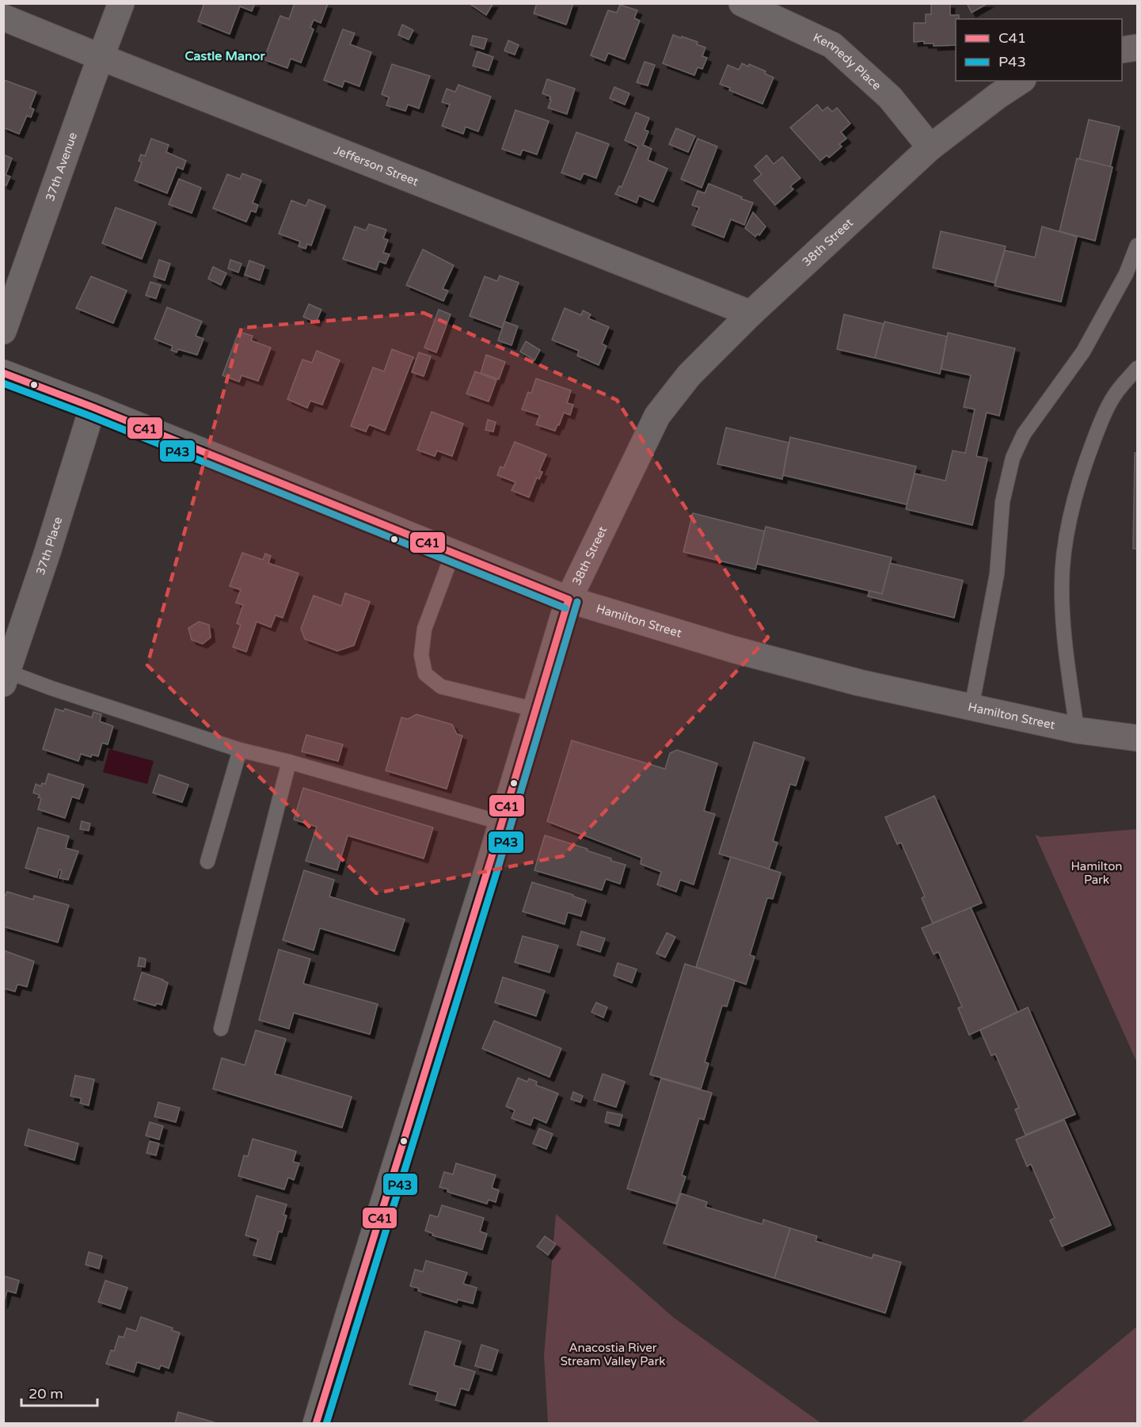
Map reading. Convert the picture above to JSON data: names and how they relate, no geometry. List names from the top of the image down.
{
  "streets": {
    "street": [
      "Kennedy Place",
      "Jefferson Street",
      "37th Avenue",
      "38th Street",
      "37th Place",
      "Hamilton Street"
    ]
  },
  "crossings": [
    ["Kennedy Place", "38th Street"],
    ["Jefferson Street", "37th Avenue"],
    ["Jefferson Street", "38th Street"],
    ["38th Street", "Hamilton Street"],
    ["37th Place", "Hamilton Street"]
  ],
  "districts": ["Castle Manor"],
  "parks": ["Hamilton Park", "Anacostia River Stream Valley Park"],
  "lines": ["transit line C41", "transit line P43"],
  "legend": ["C41", "P43"],
  "scale_bar": "20 m"
}
